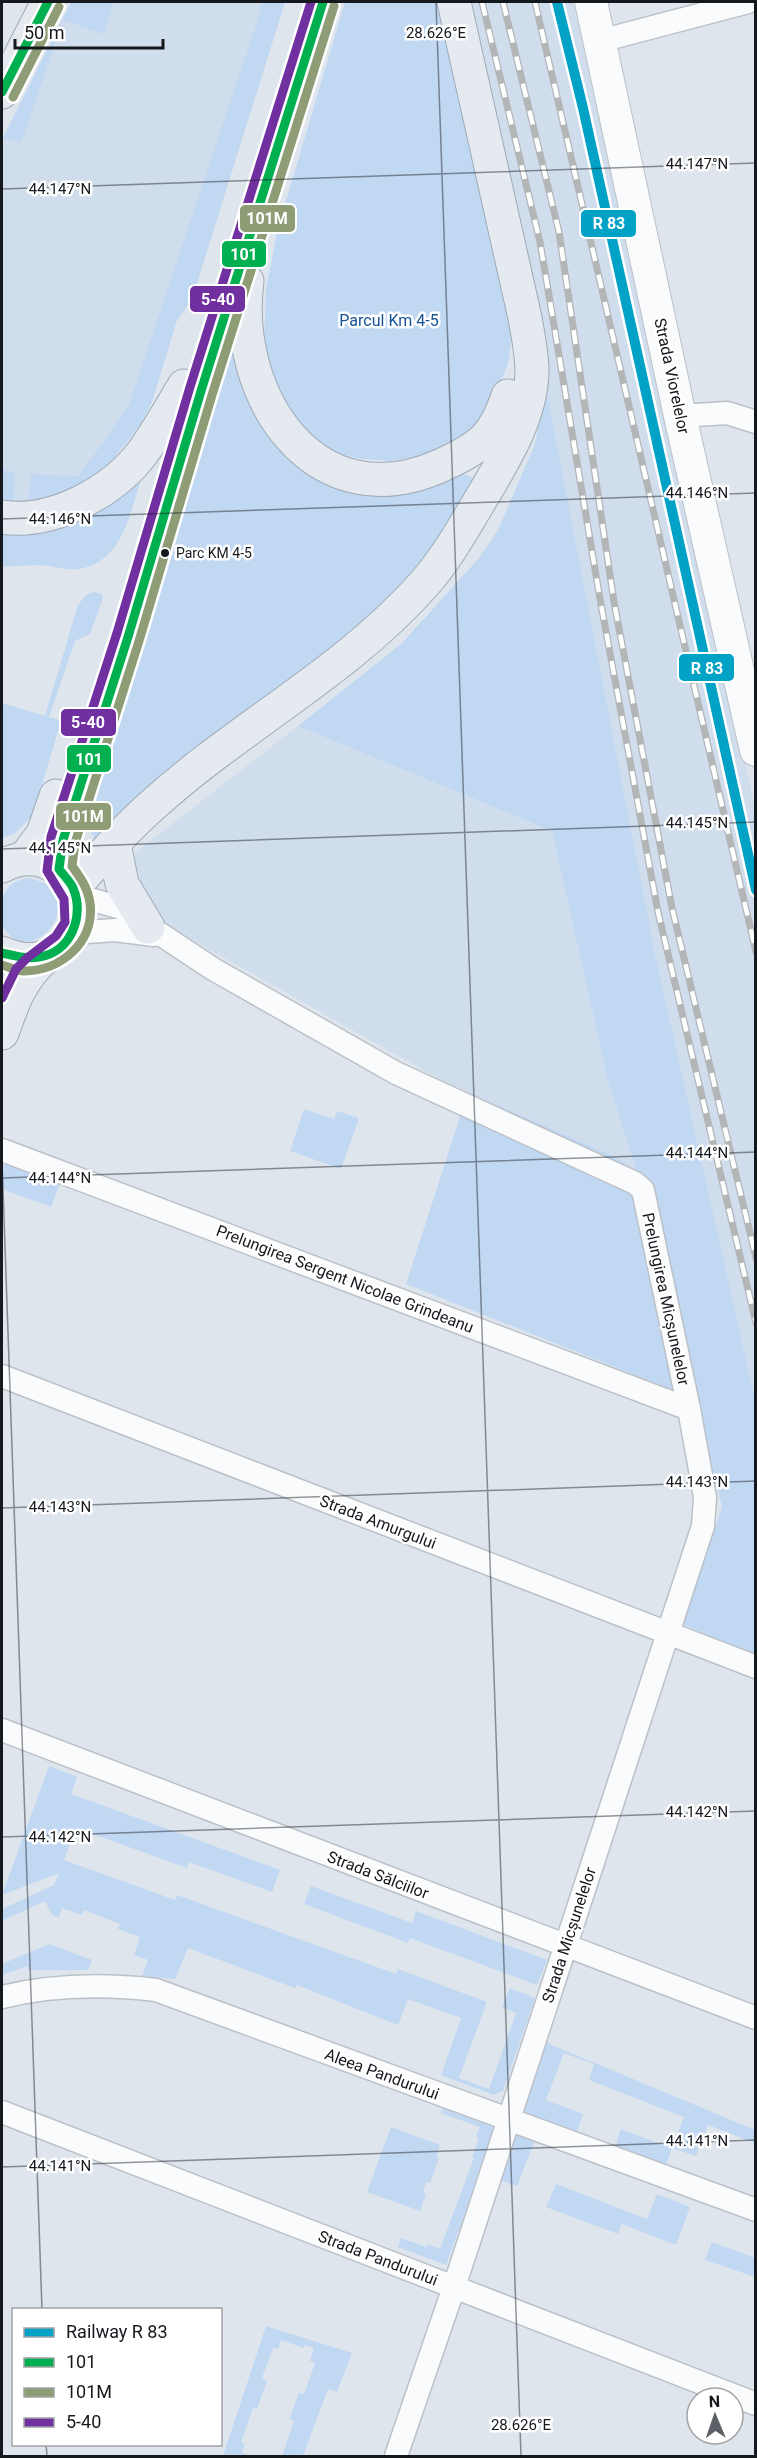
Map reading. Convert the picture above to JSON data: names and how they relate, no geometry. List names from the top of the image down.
{
  "streets": {
    "street": [
      "Strada Viorelelor",
      "Prelungirea Sergent Nicolae Grindeanu",
      "Prelungirea Micșunelelor",
      "Strada Amurgului",
      "Strada Sălciilor",
      "Strada Micșunelelor",
      "Aleea Pandurului",
      "Strada Pandurului"
    ]
  },
  "crossings": [
    ["Prelungirea Sergent Nicolae Grindeanu", "Prelungirea Micșunelelor"],
    ["Prelungirea Sergent Nicolae Grindeanu", "Strada Micșunelelor"],
    ["Prelungirea Micșunelelor", "Strada Micșunelelor"],
    ["Strada Amurgului", "Strada Micșunelelor"],
    ["Strada Sălciilor", "Strada Micșunelelor"],
    ["Strada Micșunelelor", "Aleea Pandurului"],
    ["Strada Micșunelelor", "Strada Pandurului"]
  ],
  "parks": ["Parcul Km 4-5"],
  "places": ["Parc KM 4-5"],
  "lines": ["transit line 101", "transit line 5-40", "transit line 101M"],
  "legend": [
    "Railway R 83",
    "101",
    "101M",
    "5-40"
  ],
  "scale_bar": "50 m",
  "north": "top",
  "coordinates": [
    "28.626°E",
    "44.147°N",
    "44.146°N",
    "44.145°N",
    "44.144°N",
    "44.143°N",
    "44.142°N",
    "44.141°N"
  ]
}
